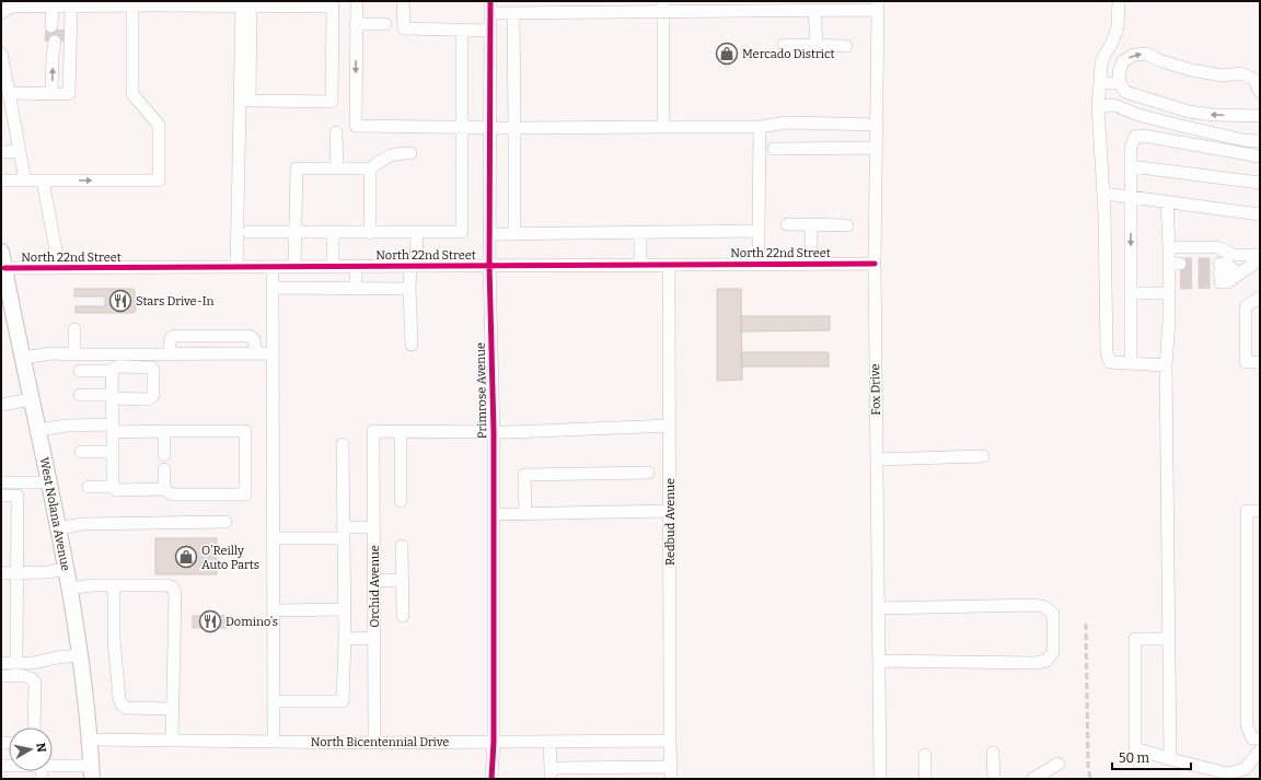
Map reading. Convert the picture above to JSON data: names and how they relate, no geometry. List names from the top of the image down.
{
  "streets": {
    "main road": ["West Nolana Avenue"],
    "street": [
      "North 22nd Street",
      "Fox Drive",
      "Primrose Avenue",
      "Redbud Avenue",
      "Orchid Avenue",
      "North Bicentennial Drive"
    ]
  },
  "crossings": [
    ["North 22nd Street", "Fox Drive"],
    ["North 22nd Street", "Primrose Avenue"],
    ["North 22nd Street", "West Nolana Avenue"],
    ["North 22nd Street", "Redbud Avenue"],
    ["Primrose Avenue", "North Bicentennial Drive"],
    ["West Nolana Avenue", "North Bicentennial Drive"],
    ["Redbud Avenue", "North Bicentennial Drive"],
    ["Orchid Avenue", "North Bicentennial Drive"]
  ],
  "places": {
    "shop": ["Mercado District", "O'Reilly Auto Parts"],
    "restaurant": ["Stars Drive-In", "Domino's"]
  },
  "scale_bar": "50 m",
  "north": "right"
}
